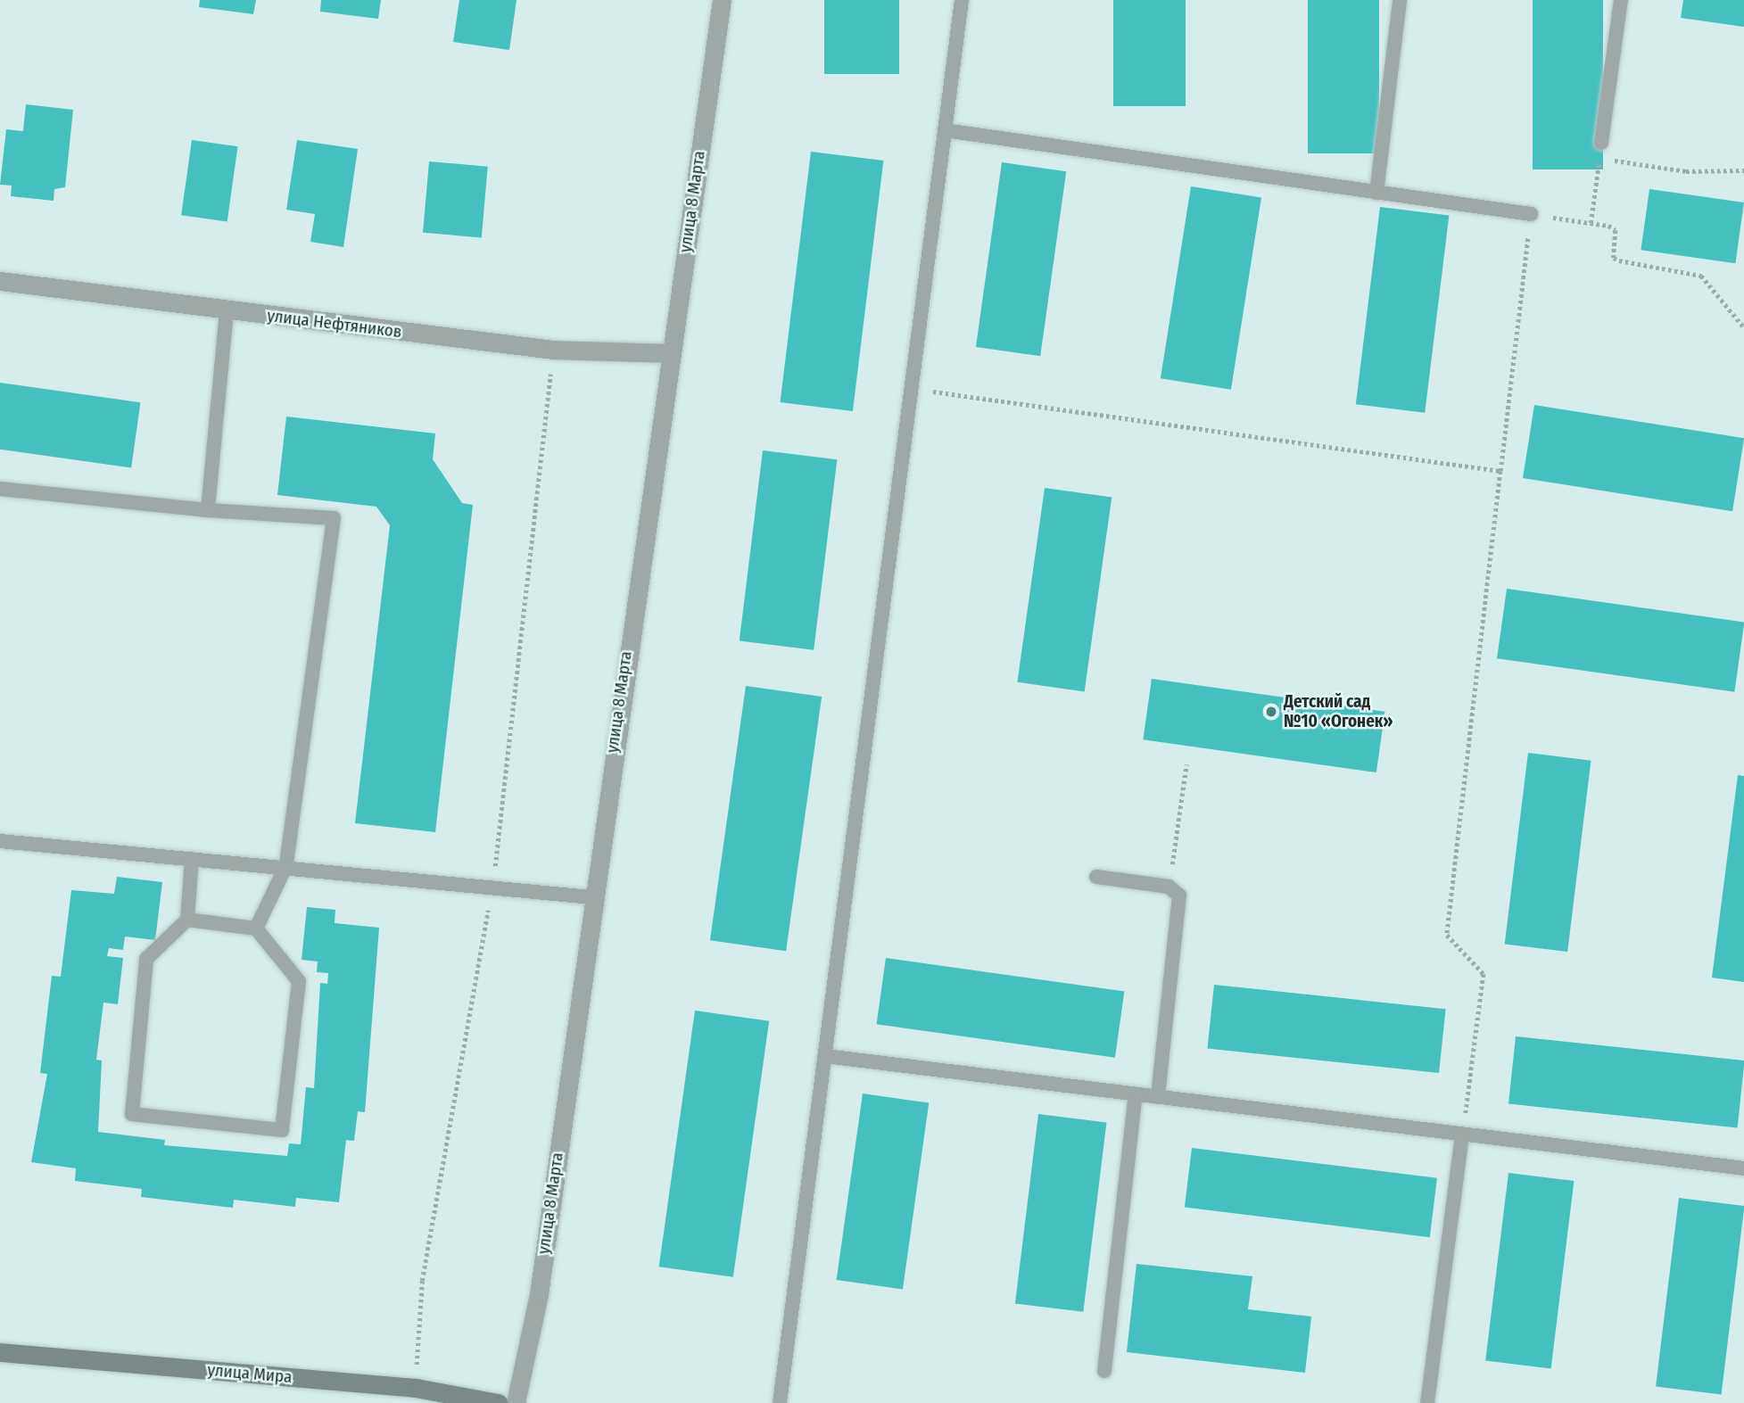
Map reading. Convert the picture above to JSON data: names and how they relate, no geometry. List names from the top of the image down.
{
  "streets": {
    "main road": ["улица Мира"],
    "street": ["улица 8 Марта", "улица Нефтяников"]
  },
  "crossings": [
    ["улица 8 Марта", "улица Нефтяников"]
  ],
  "places": ["Детский сад №10 «Огонек»"]
}
